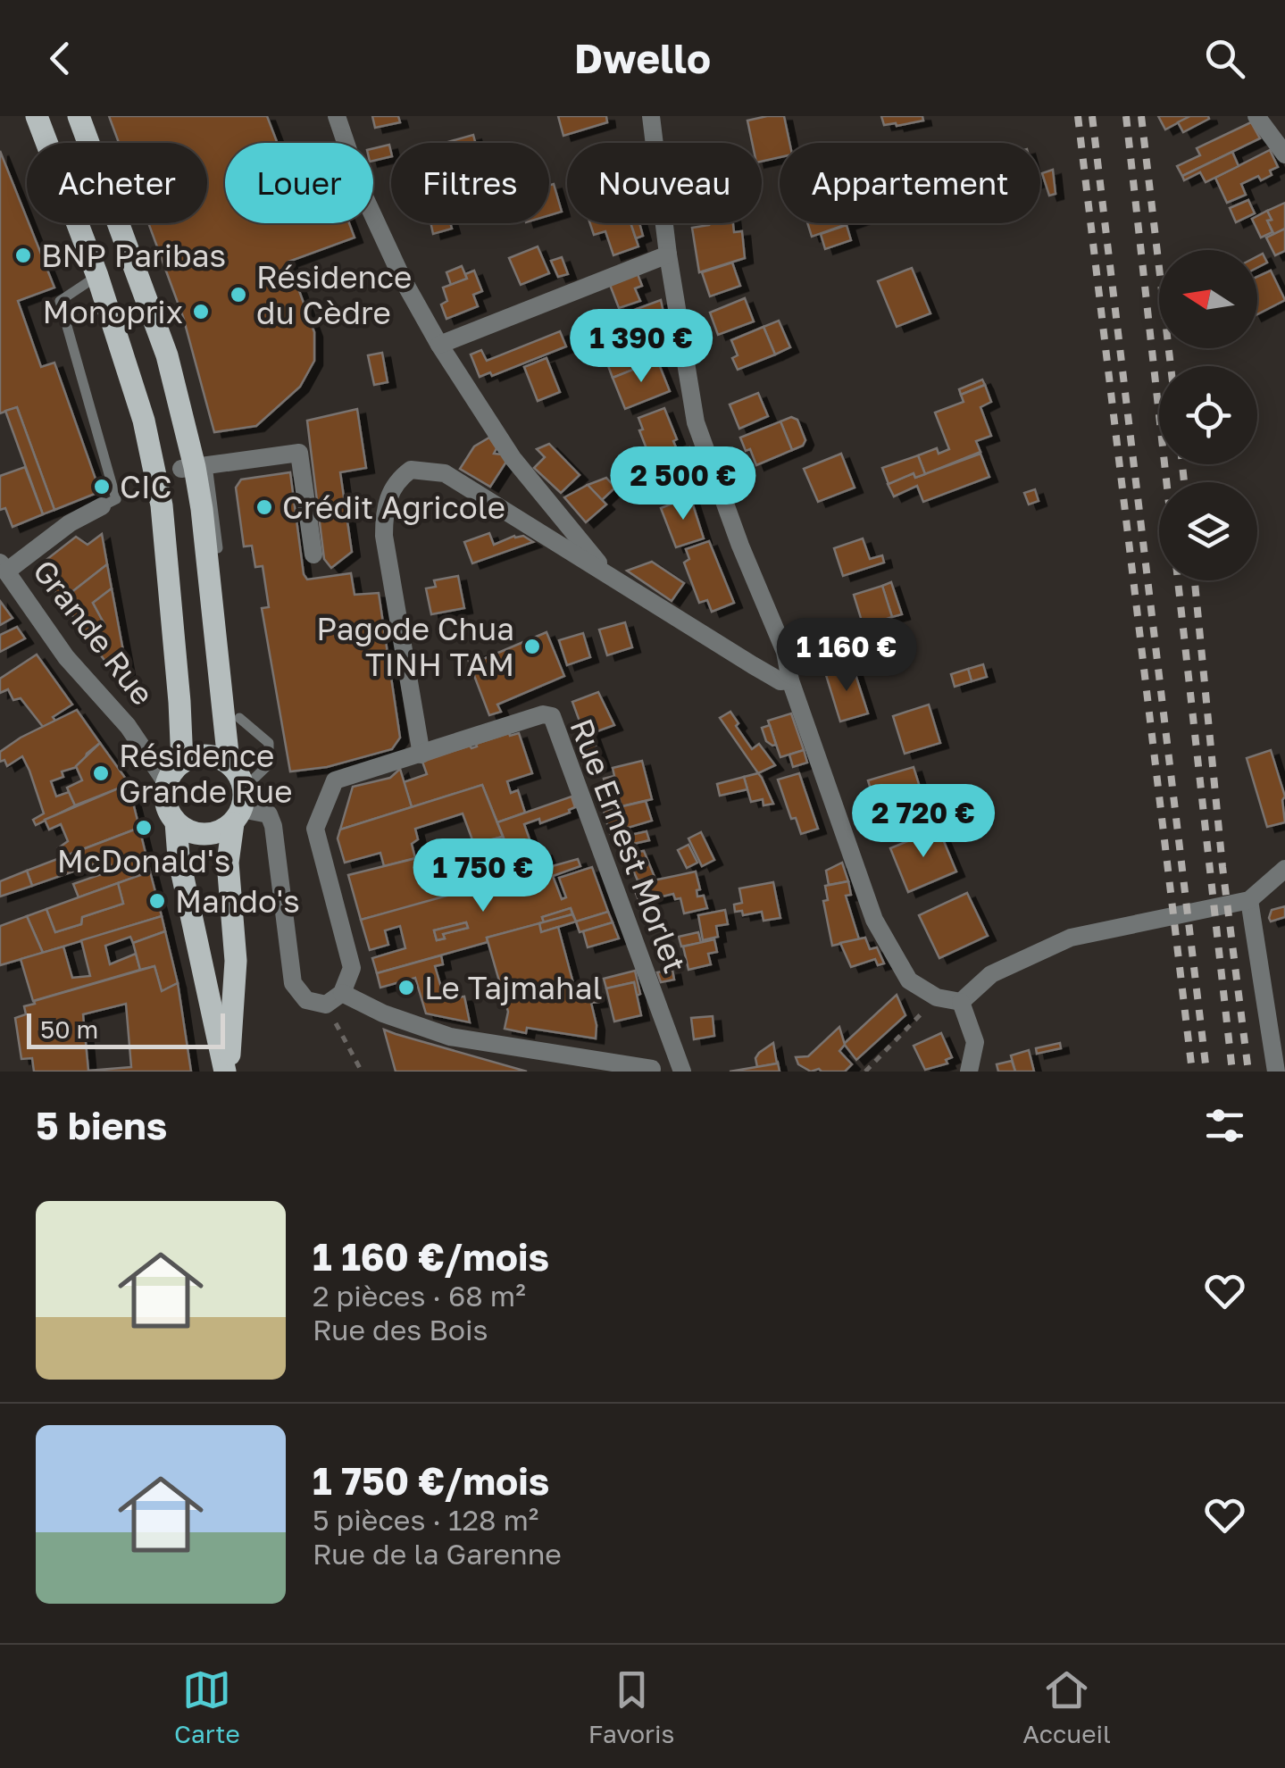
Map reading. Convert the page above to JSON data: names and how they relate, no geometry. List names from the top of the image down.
{
  "streets": {
    "street": ["Grande Rue", "Rue Ernest Morlet"]
  },
  "places": [
    "BNP Paribas",
    "Résidence du Cèdre",
    "Monoprix",
    "CIC",
    "Crédit Agricole",
    "Pagode Chua TINH TAM",
    "Résidence Grande Rue",
    "McDonald's",
    "Mando's",
    "Le Tajmahal"
  ],
  "scale_bar": "50 m",
  "north": "left",
  "page": {
    "header": "Dwello",
    "chip": [
      "Acheter",
      "Louer",
      "Filtres",
      "Nouveau",
      "Appartement"
    ],
    "price": [
      "1 390 €",
      "2 500 €",
      "1 160 €",
      "2 720 €",
      "1 750 €"
    ],
    "scale": "50 m",
    "heading": "5 biens",
    "list": [
      {
        "name": "1 160 €/mois",
        "note": "2 pièces · 68 m² · Rue des Bois"
      },
      {
        "name": "1 750 €/mois",
        "note": "5 pièces · 128 m² · Rue de la Garenne"
      }
    ],
    "tabs": ["Carte", "Favoris", "Accueil"]
  }
}
